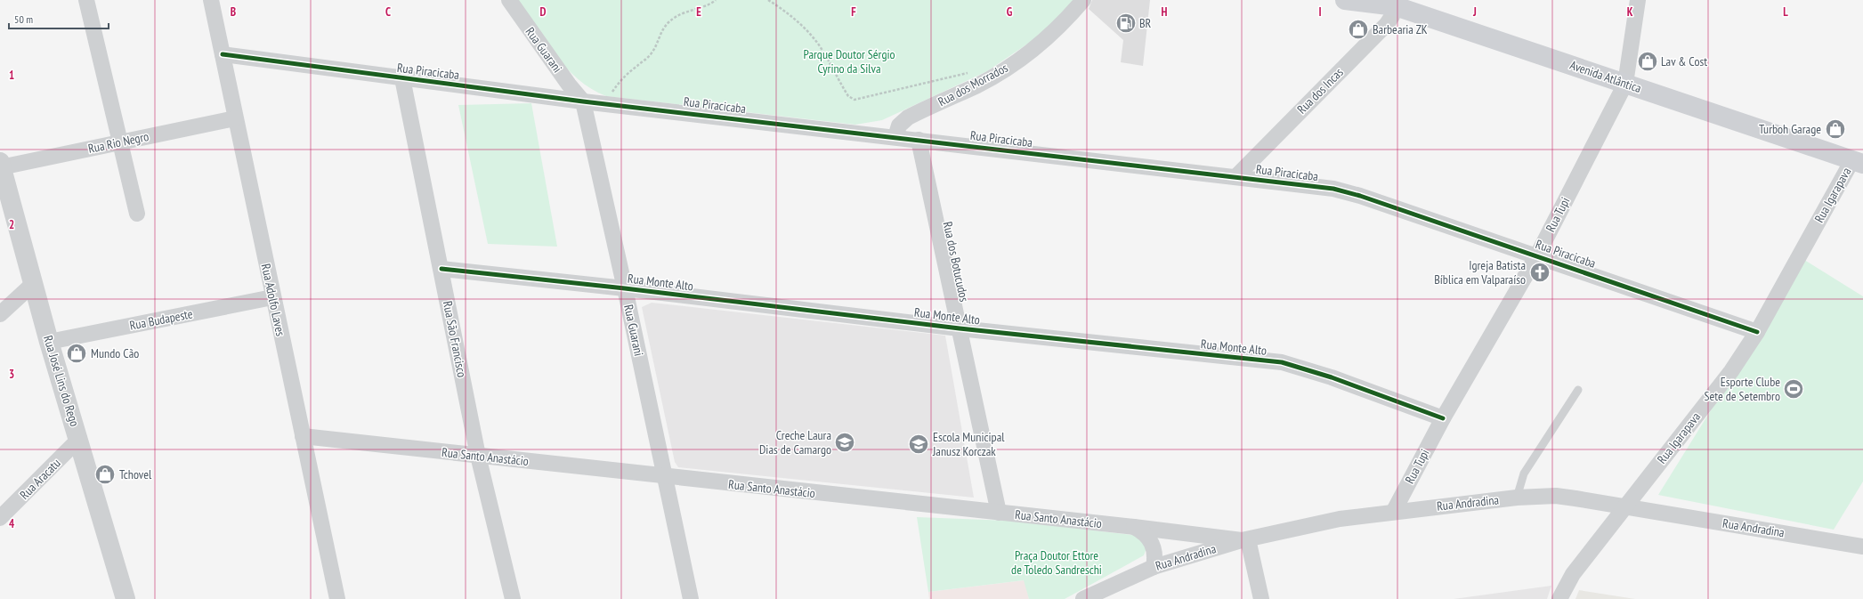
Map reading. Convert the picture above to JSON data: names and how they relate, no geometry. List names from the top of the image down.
{
  "streets": {
    "main road": ["Avenida Atlântica"],
    "street": [
      "Rua Guarani",
      "Rua Piracicaba",
      "Rua dos Morrados",
      "Rua dos Incas",
      "Rua Rio Negro",
      "Rua Igarapava",
      "Rua Tupi",
      "Rua dos Botucudos",
      "Rua Monte Alto",
      "Rua Adolfo Laves",
      "Rua Budapeste",
      "Rua São Francisco",
      "Rua José Lins do Rego",
      "Rua Santo Anastácio",
      "Rua Aracatu",
      "Rua Andradina"
    ]
  },
  "crossings": [
    ["Rua Guarani", "Rua Piracicaba"],
    ["Rua Guarani", "Rua Monte Alto"],
    ["Rua Guarani", "Rua Santo Anastácio"],
    ["Rua Piracicaba", "Rua dos Morrados"],
    ["Rua Piracicaba", "Rua dos Incas"],
    ["Rua Piracicaba", "Rua Igarapava"],
    ["Rua Piracicaba", "Rua Tupi"],
    ["Rua Piracicaba", "Rua dos Botucudos"],
    ["Rua Piracicaba", "Rua Adolfo Laves"],
    ["Rua Piracicaba", "Rua São Francisco"],
    ["Avenida Atlântica", "Rua dos Incas"],
    ["Avenida Atlântica", "Rua Igarapava"],
    ["Avenida Atlântica", "Rua Tupi"],
    ["Rua Rio Negro", "Rua Adolfo Laves"],
    ["Rua Rio Negro", "Rua José Lins do Rego"],
    ["Rua Igarapava", "Rua Andradina"],
    ["Rua Tupi", "Rua Monte Alto"],
    ["Rua Tupi", "Rua Andradina"],
    ["Rua dos Botucudos", "Rua Monte Alto"],
    ["Rua dos Botucudos", "Rua Santo Anastácio"],
    ["Rua Monte Alto", "Rua São Francisco"],
    ["Rua Adolfo Laves", "Rua Budapeste"],
    ["Rua Adolfo Laves", "Rua Santo Anastácio"],
    ["Rua Budapeste", "Rua José Lins do Rego"],
    ["Rua São Francisco", "Rua Santo Anastácio"],
    ["Rua José Lins do Rego", "Rua Aracatu"],
    ["Rua Santo Anastácio", "Rua Andradina"]
  ],
  "parks": ["Parque Doutor Sérgio Cyrino da Silva", "Praça Doutor Ettore de Toledo Sandreschi"],
  "places": {
    "fuel station": ["BR"],
    "shop": [
      "Barbearia ZK",
      "Lav & Cost",
      "Turboh Garage",
      "Mundo Cão",
      "Tchovel"
    ],
    "church": ["Igreja Batista Bíblica em Valparaíso"],
    "sports": ["Esporte Clube Sete de Setembro"],
    "school or university": ["Creche Laura Dias de Camargo", "Escola Municipal Janusz Korczak"]
  },
  "scale_bar": "50 m",
  "grid": {
    "columns": [
      "B",
      "C",
      "D",
      "E",
      "F",
      "G",
      "H",
      "I",
      "J",
      "K",
      "L"
    ],
    "rows": [
      "1",
      "2",
      "3",
      "4"
    ]
  }
}
